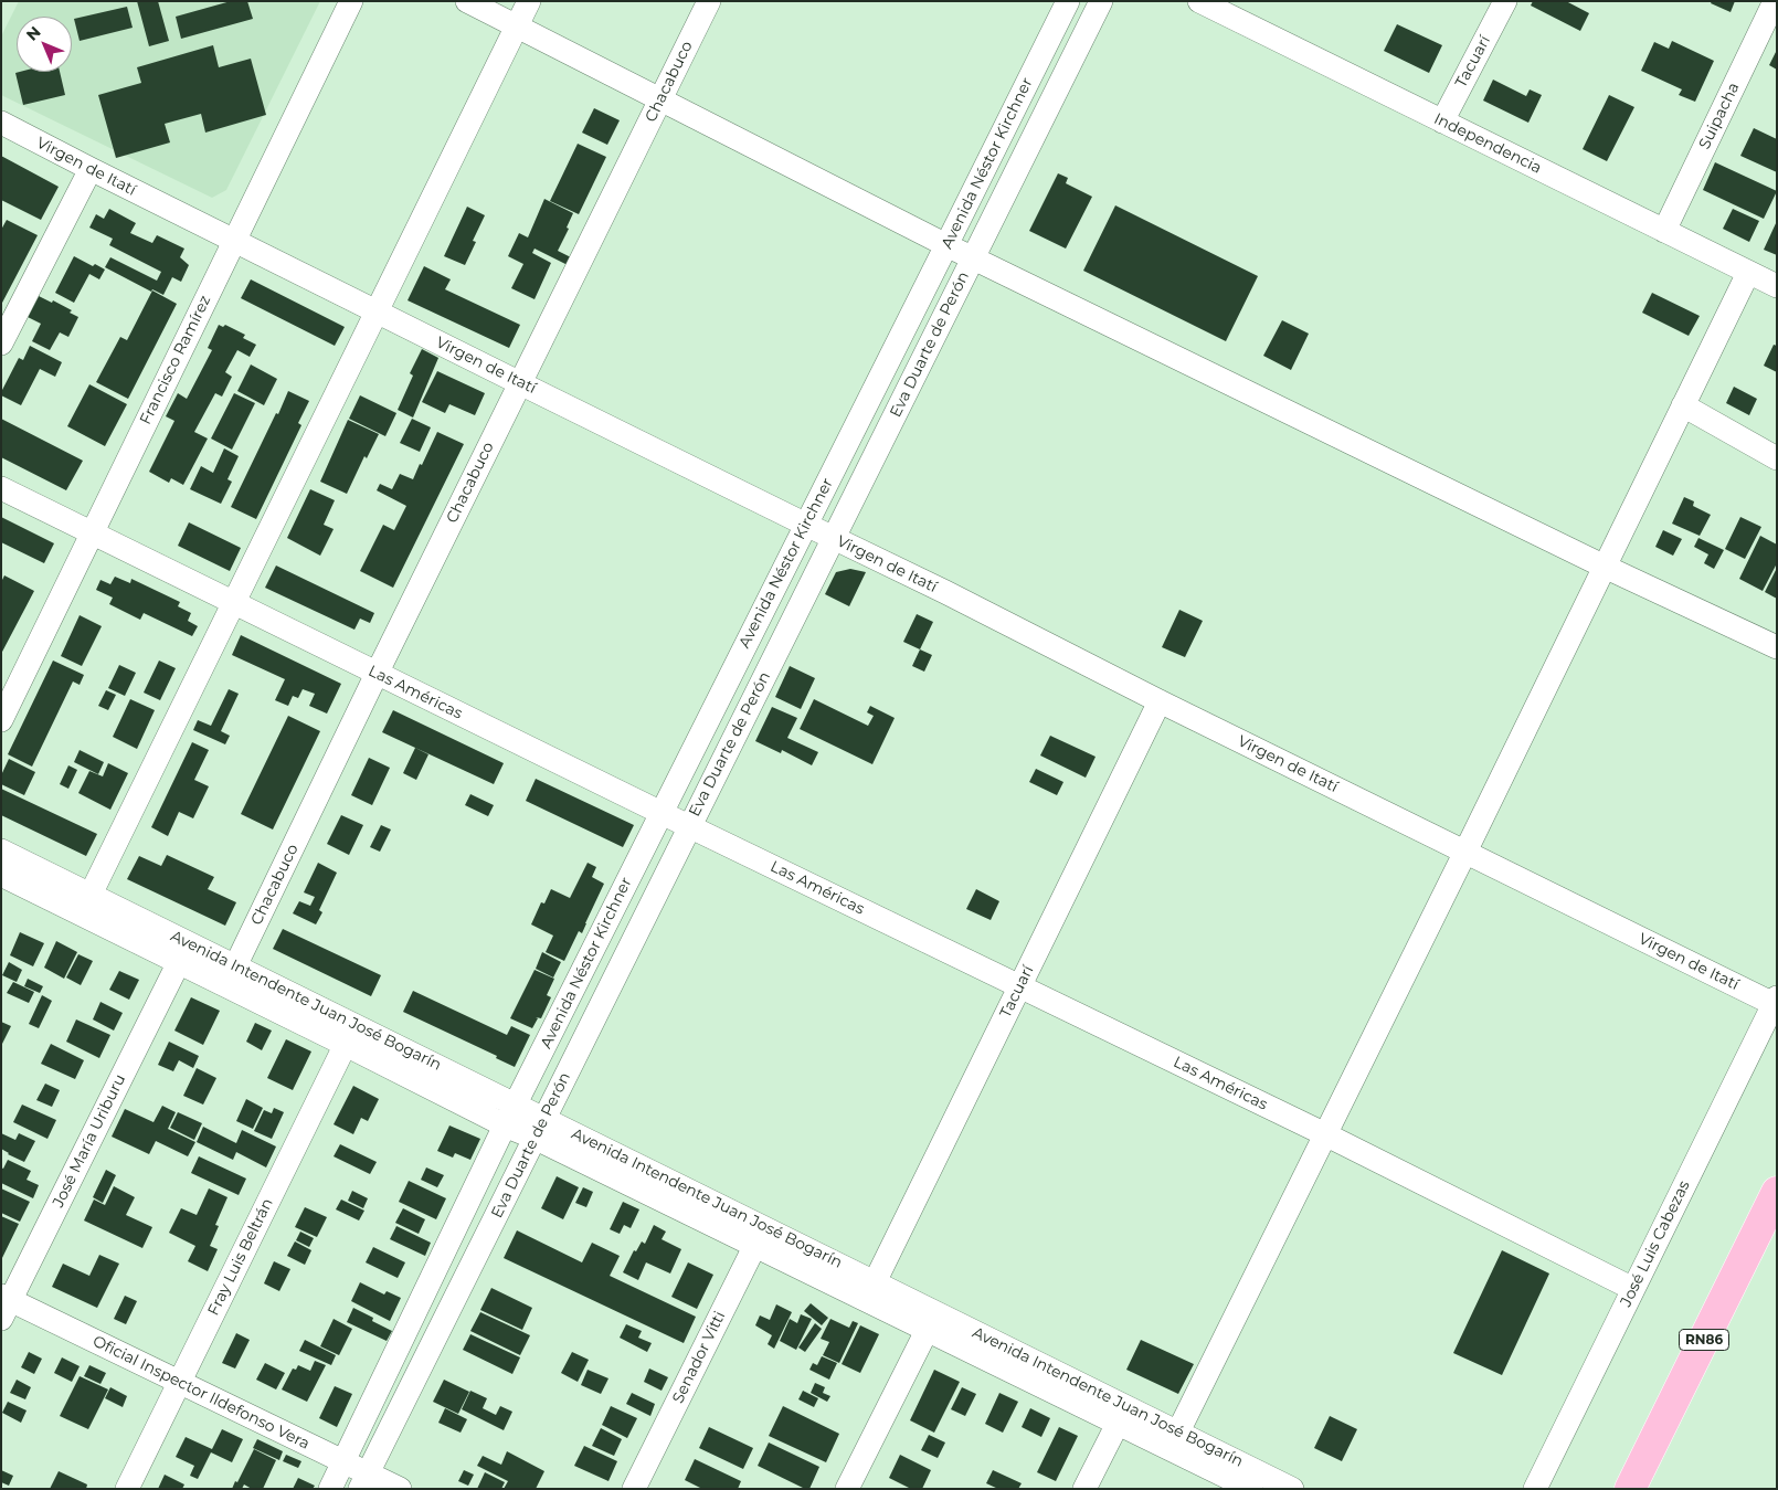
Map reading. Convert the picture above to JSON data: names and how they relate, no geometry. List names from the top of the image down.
{
  "streets": {
    "main road": ["RN86"],
    "street": [
      "Tacuarí",
      "Chacabuco",
      "Suipacha",
      "Independencia",
      "Avenida Néstor Kirchner",
      "Virgen de Itatí",
      "Eva Duarte de Perón",
      "Francisco Ramírez",
      "Las Américas",
      "Avenida Intendente Juan José Bogarín",
      "José María Uriburu",
      "José Luis Cabezas",
      "Fray Luis Beltrán",
      "Senador Vitti",
      "Oficial Inspector Ildefonso Vera"
    ]
  },
  "crossings": [
    ["Tacuarí", "Independencia"],
    ["Tacuarí", "Virgen de Itatí"],
    ["Tacuarí", "Las Américas"],
    ["Tacuarí", "Avenida Intendente Juan José Bogarín"],
    ["Chacabuco", "Virgen de Itatí"],
    ["Chacabuco", "Las Américas"],
    ["Chacabuco", "Avenida Intendente Juan José Bogarín"],
    ["Suipacha", "Independencia"],
    ["Avenida Néstor Kirchner", "Virgen de Itatí"],
    ["Avenida Néstor Kirchner", "Eva Duarte de Perón"],
    ["Avenida Néstor Kirchner", "Las Américas"],
    ["Avenida Néstor Kirchner", "Avenida Intendente Juan José Bogarín"],
    ["Virgen de Itatí", "Eva Duarte de Perón"],
    ["Virgen de Itatí", "Francisco Ramírez"],
    ["Virgen de Itatí", "José Luis Cabezas"],
    ["Eva Duarte de Perón", "Las Américas"],
    ["Eva Duarte de Perón", "Avenida Intendente Juan José Bogarín"],
    ["Eva Duarte de Perón", "Oficial Inspector Ildefonso Vera"],
    ["Francisco Ramírez", "Las Américas"],
    ["Las Américas", "José Luis Cabezas"],
    ["Avenida Intendente Juan José Bogarín", "José María Uriburu"],
    ["Avenida Intendente Juan José Bogarín", "Fray Luis Beltrán"],
    ["Avenida Intendente Juan José Bogarín", "Senador Vitti"],
    ["José María Uriburu", "Oficial Inspector Ildefonso Vera"],
    ["Fray Luis Beltrán", "Oficial Inspector Ildefonso Vera"]
  ],
  "north": "top left"
}
